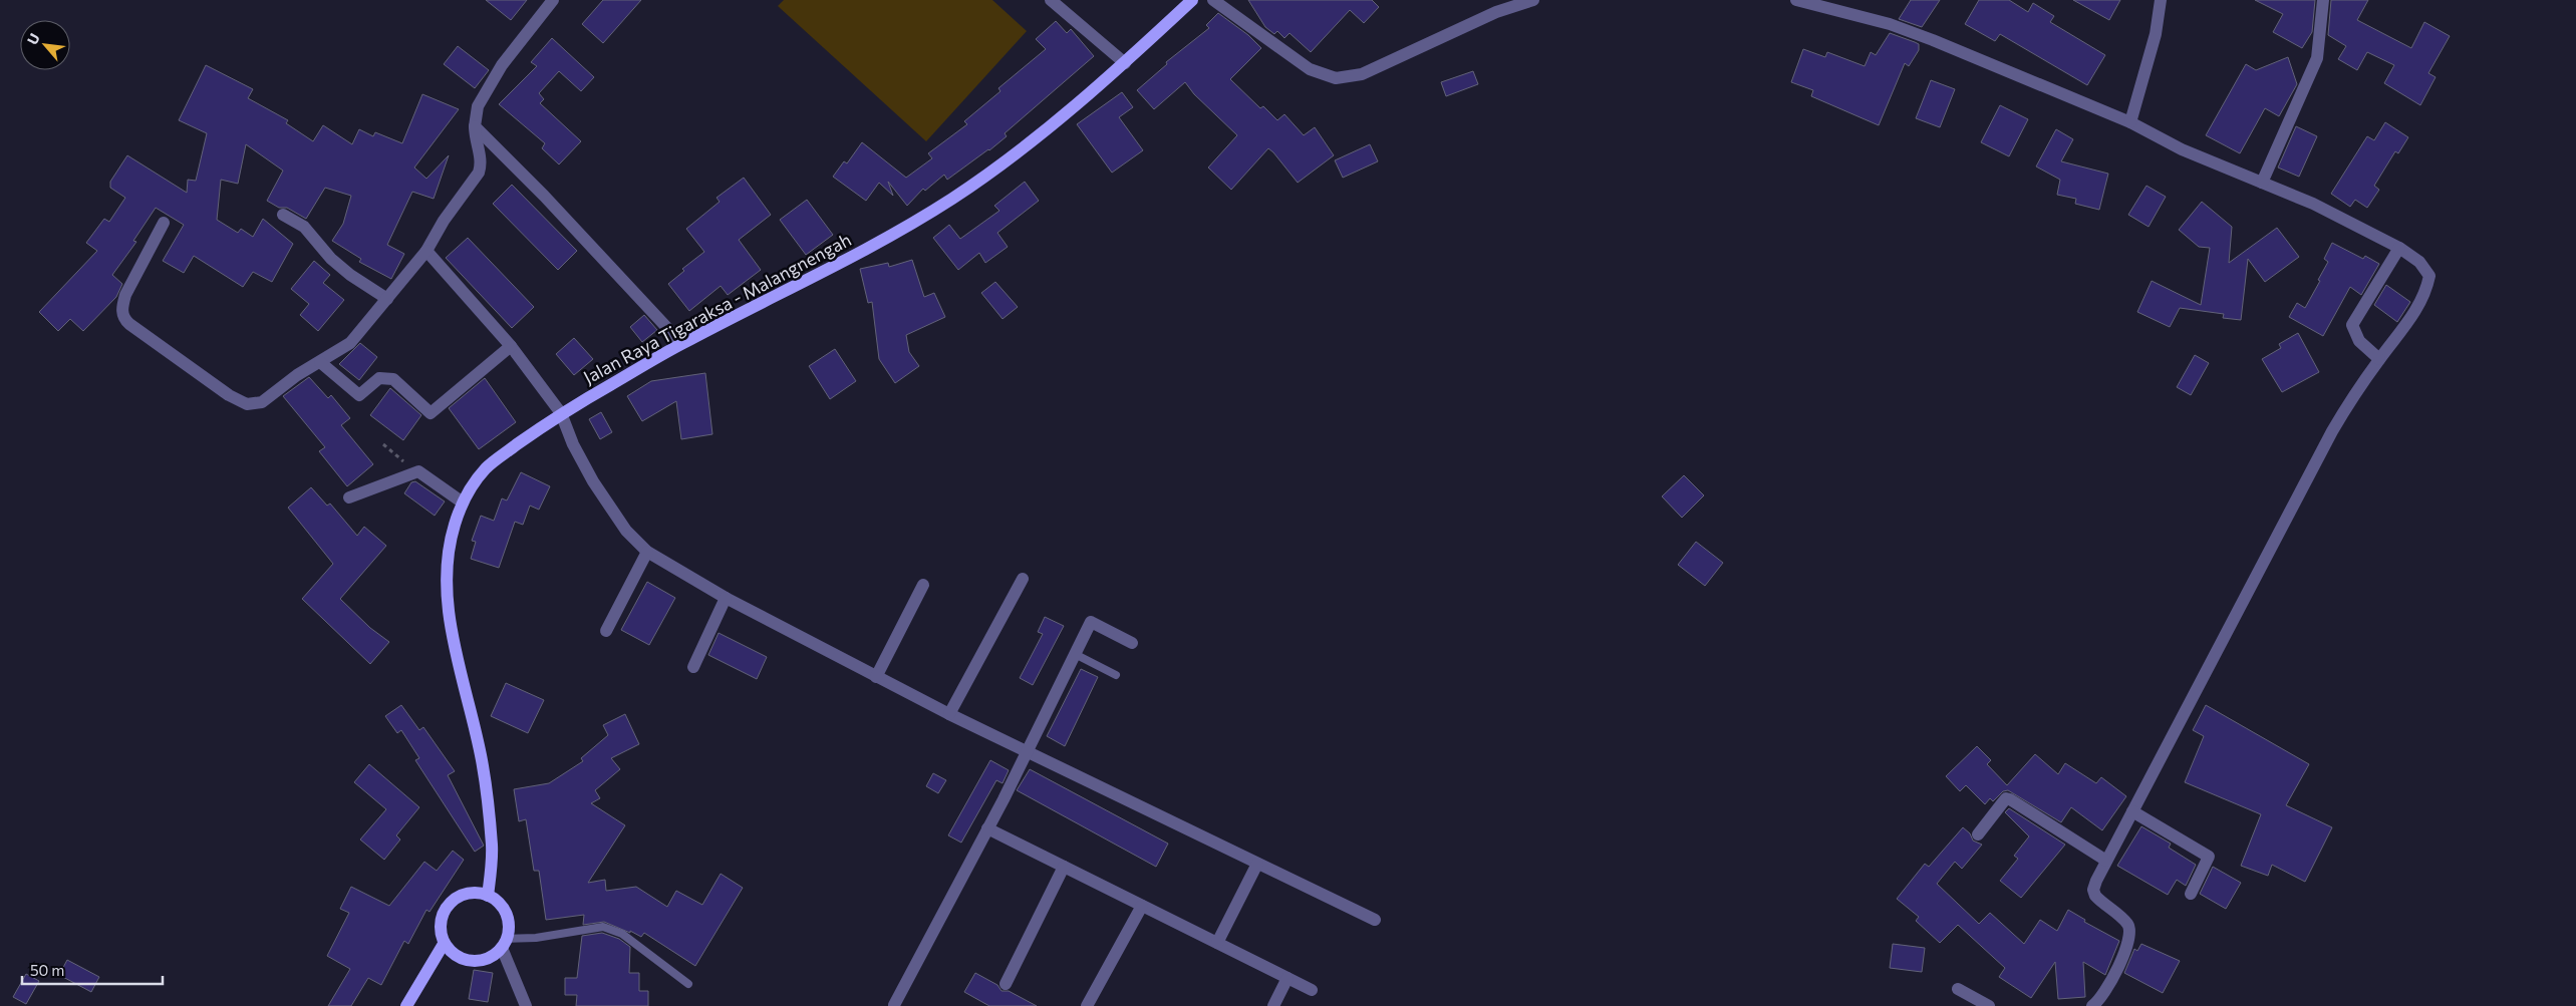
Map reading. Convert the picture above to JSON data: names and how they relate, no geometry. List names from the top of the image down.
{
  "streets": {
    "main road": ["Jalan Raya Tigaraksa - Malangnengah"]
  },
  "scale_bar": "50 m",
  "north": "top left"
}
